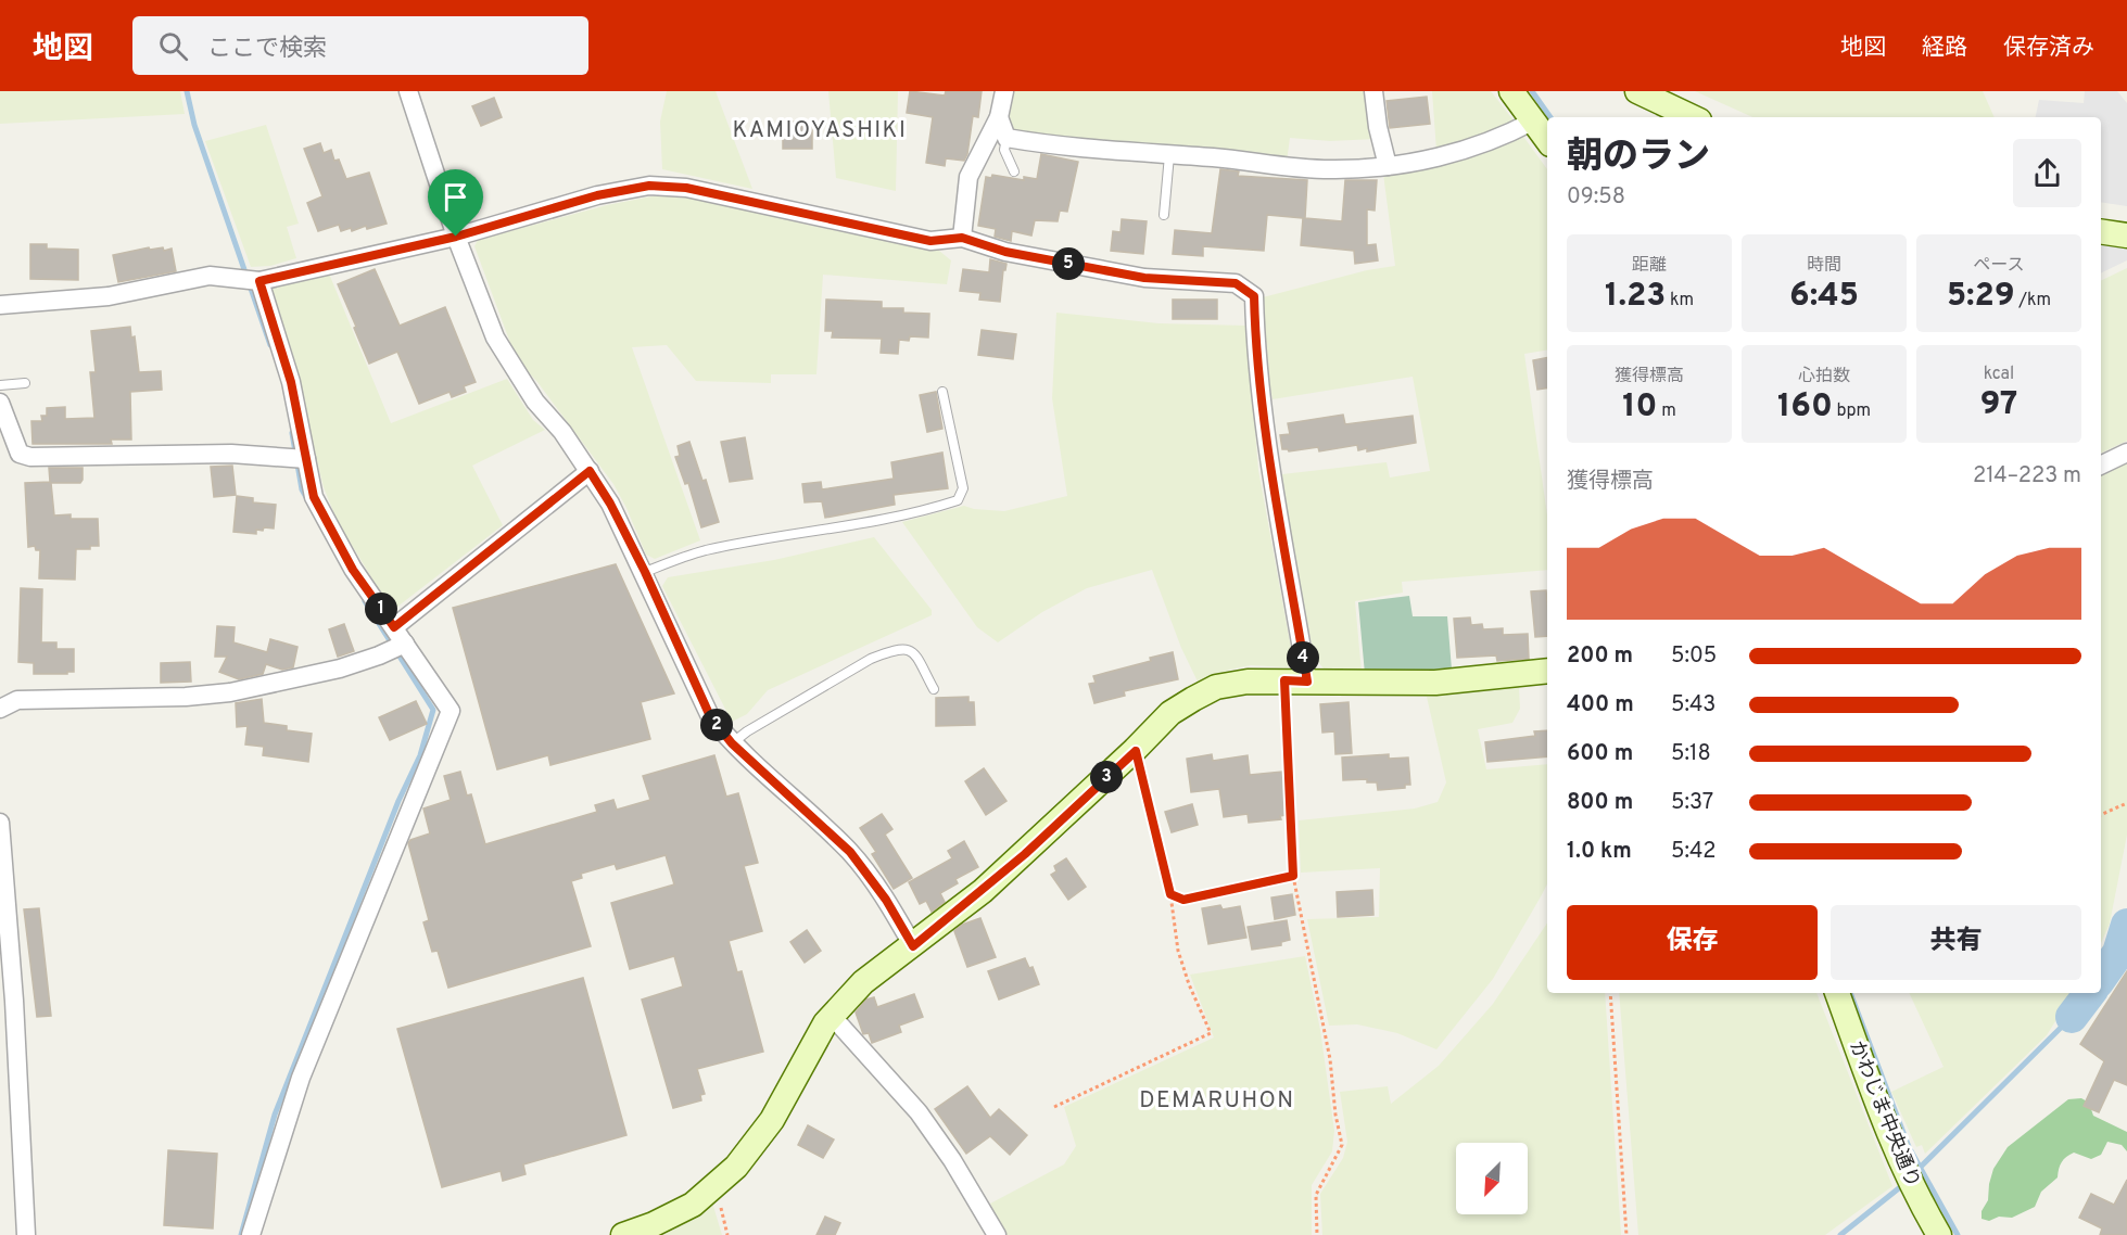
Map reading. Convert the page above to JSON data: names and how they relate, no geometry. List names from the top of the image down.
{
  "streets": {
    "street": ["かわじま中央通り"]
  },
  "districts": ["KAMIOYASHIKI", "DEMARUHON"],
  "north": "bottom left",
  "page": {
    "header": "地図",
    "search": "ここで検索",
    "nav": ["地図", "経路", "保存済み"],
    "heading": ["朝のラン", "09:58"],
    "stats": [
      ["距離", "1.23 km"],
      ["時間", "6:45"],
      ["ペース", "5:29 /km"],
      ["獲得標高", "10 m"],
      ["心拍数", "160 bpm"],
      ["kcal", "97"]
    ],
    "pins": [
      "5",
      "1",
      "4",
      "2",
      "3"
    ],
    "chart": ["獲得標高", "214–223 m"],
    "list": [
      {
        "name": "200 m",
        "note": "5:05"
      },
      {
        "name": "400 m",
        "note": "5:43"
      },
      {
        "name": "600 m",
        "note": "5:18"
      },
      {
        "name": "800 m",
        "note": "5:37"
      },
      {
        "name": "1.0 km",
        "note": "5:42"
      }
    ],
    "buttons": ["保存", "共有"]
  }
}
